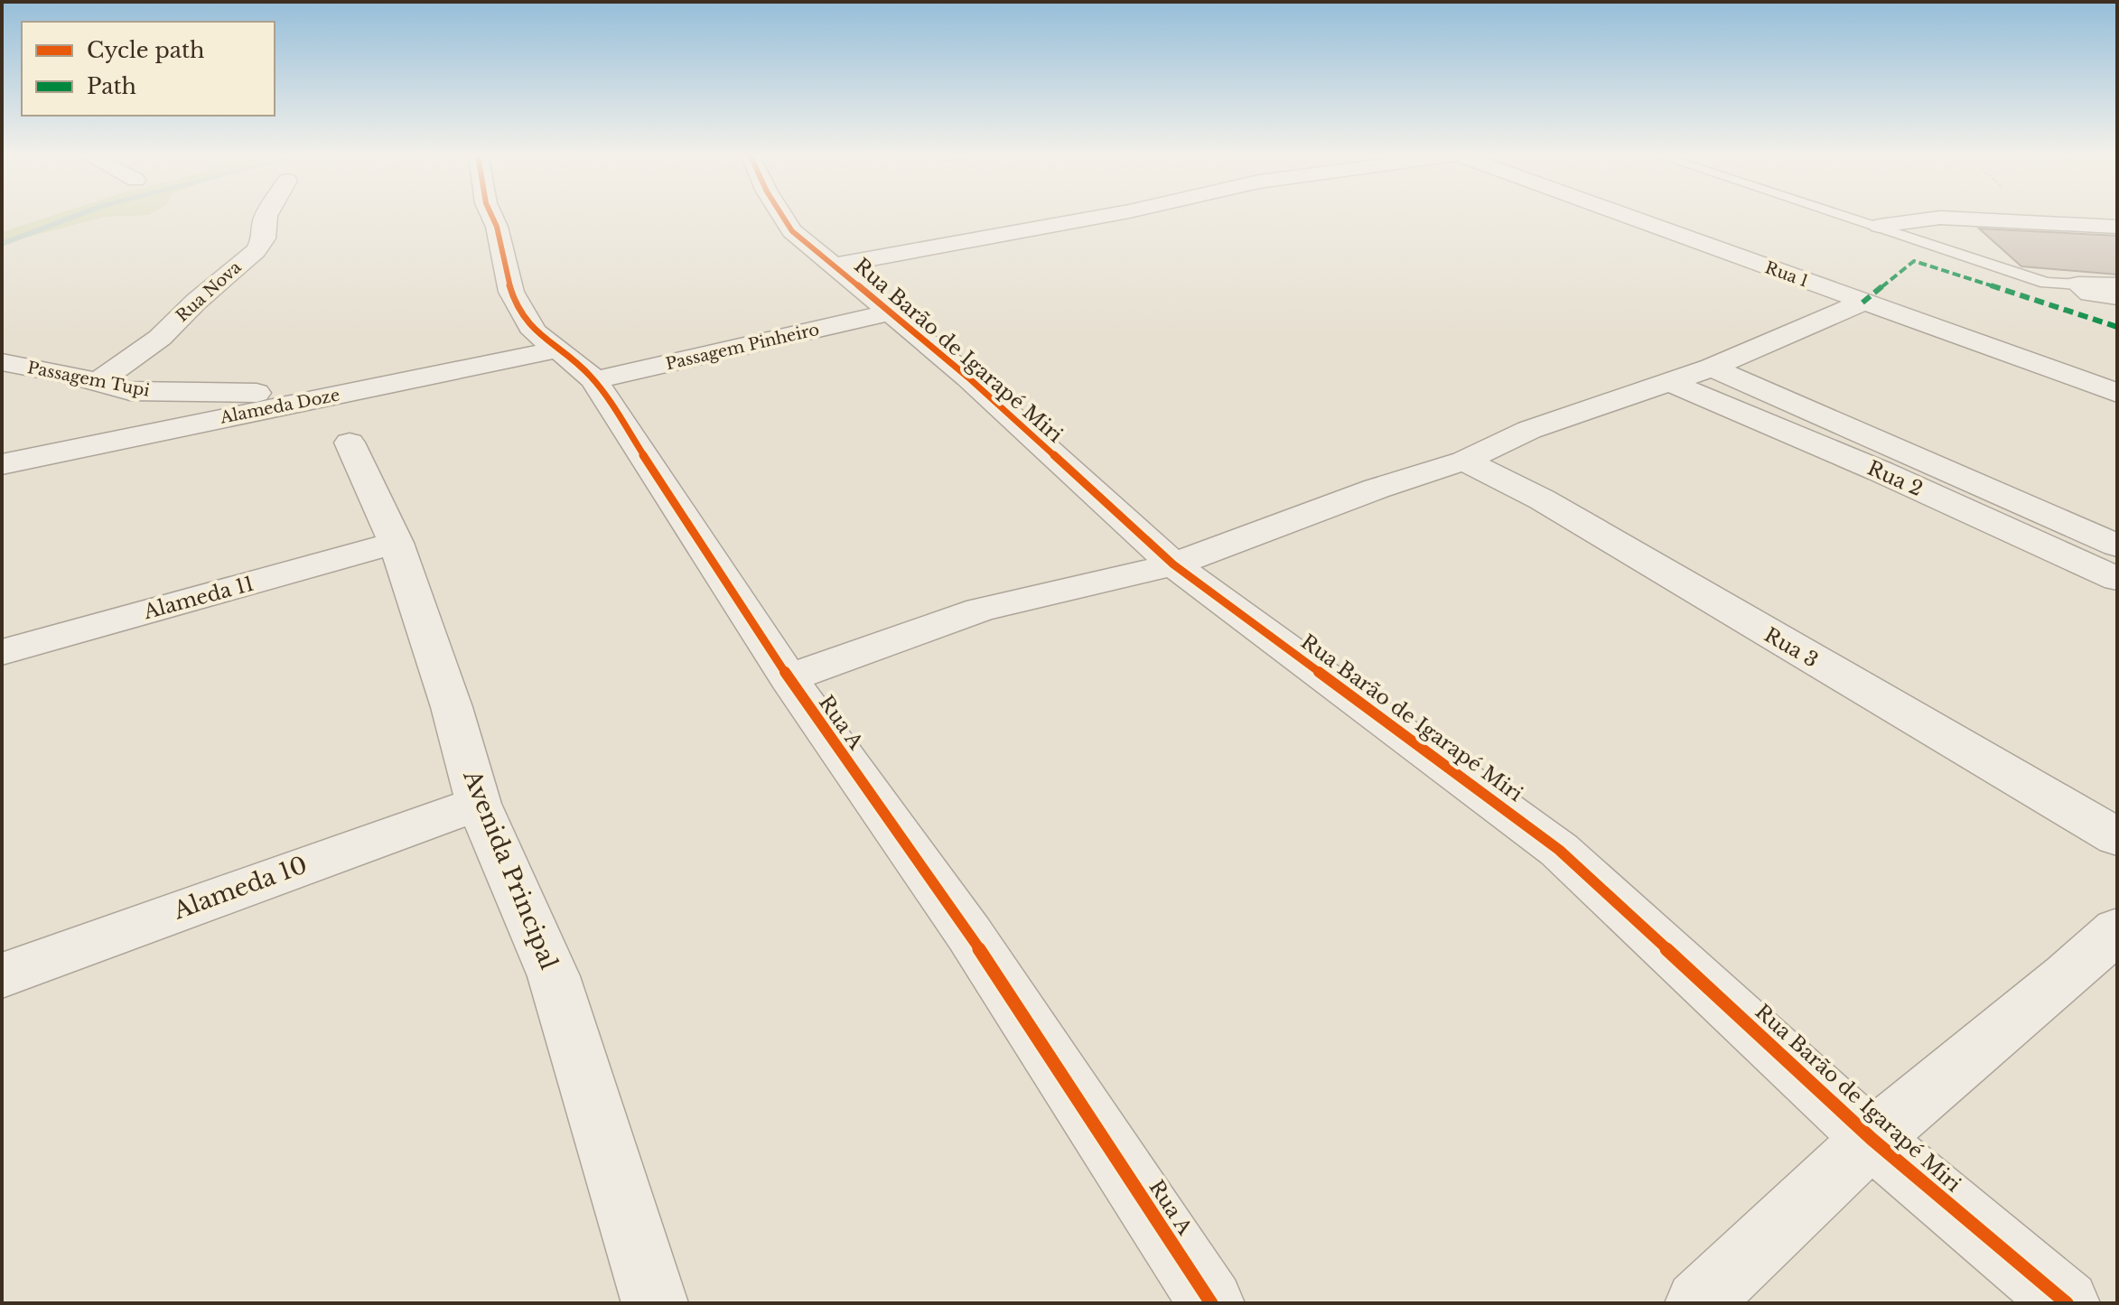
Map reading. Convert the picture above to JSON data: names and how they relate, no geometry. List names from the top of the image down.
{
  "streets": {
    "street": [
      "Rua 1",
      "Rua Nova",
      "Passagem Pinheiro",
      "Rua Barão de Igarapé Miri",
      "Passagem Tupi",
      "Alameda Doze",
      "Rua 2",
      "Alameda 11",
      "Rua 3",
      "Rua A",
      "Avenida Principal",
      "Alameda 10"
    ]
  },
  "crossings": [
    ["Rua Nova", "Passagem Tupi"],
    ["Passagem Pinheiro", "Rua Barão de Igarapé Miri"],
    ["Passagem Pinheiro", "Rua A"],
    ["Passagem Tupi", "Alameda Doze"],
    ["Alameda Doze", "Rua A"],
    ["Alameda 11", "Avenida Principal"],
    ["Avenida Principal", "Alameda 10"]
  ],
  "legend": ["Cycle path", "Path"]
}
